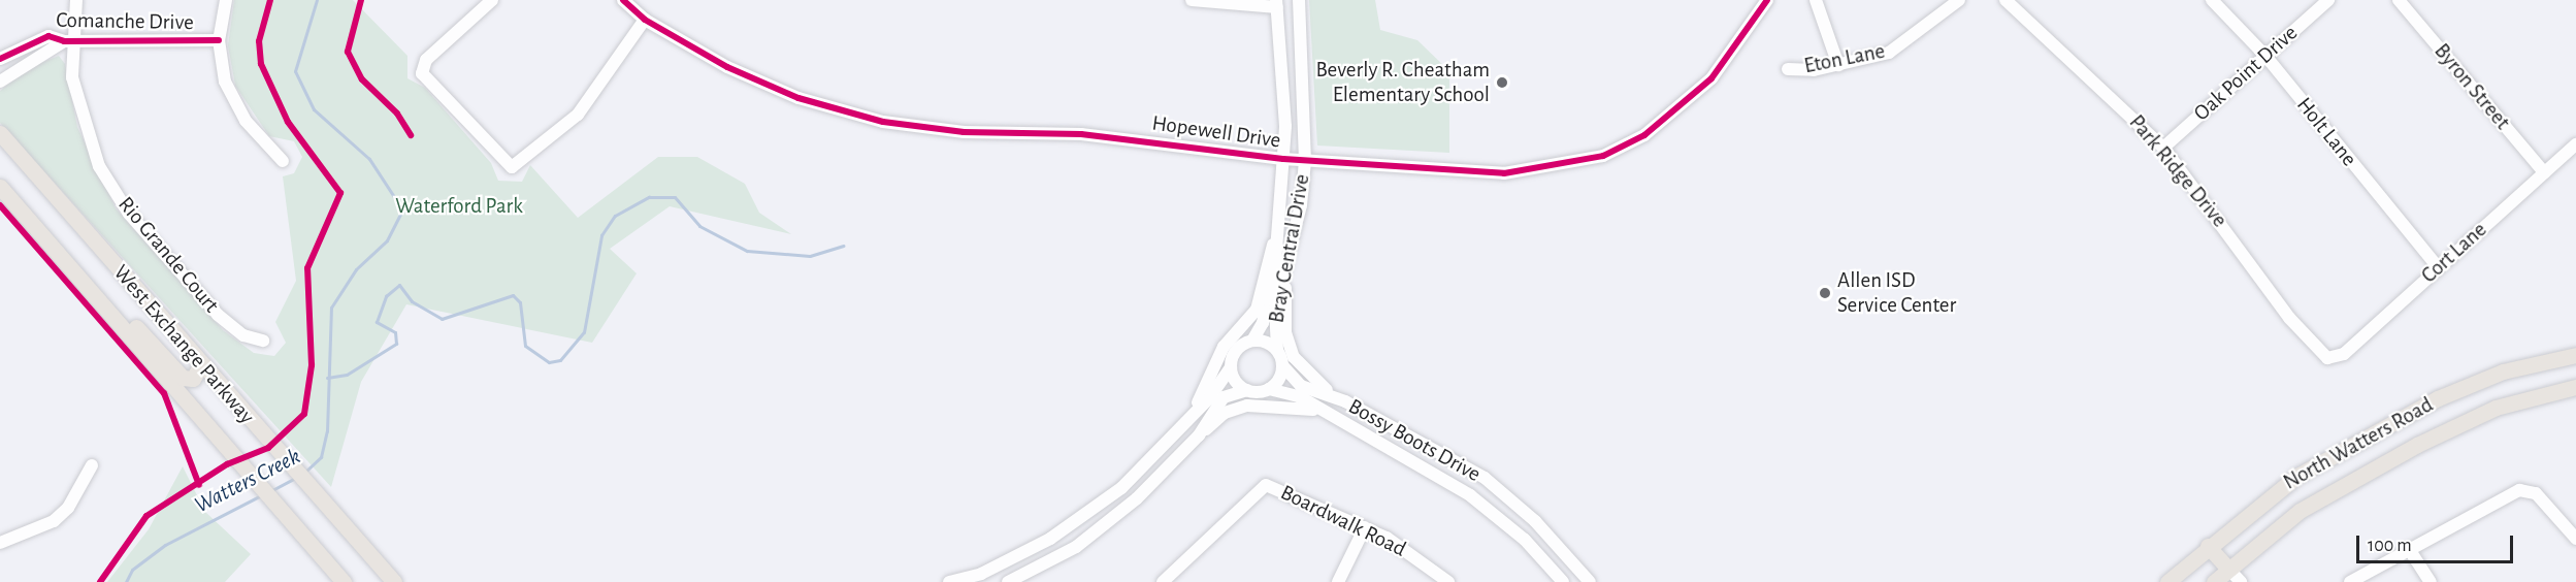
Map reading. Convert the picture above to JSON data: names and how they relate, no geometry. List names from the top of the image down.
{
  "streets": {
    "main road": ["West Exchange Parkway", "North Watters Road"],
    "street": [
      "Comanche Drive",
      "Eton Lane",
      "Oak Point Drive",
      "Byron Street",
      "Hopewell Drive",
      "Holt Lane",
      "Park Ridge Drive",
      "Bray Central Drive",
      "Cort Lane",
      "Rio Grande Court",
      "Bossy Boots Drive",
      "Boardwalk Road"
    ]
  },
  "crossings": [
    ["Comanche Drive", "Rio Grande Court"],
    ["Oak Point Drive", "Holt Lane"],
    ["Oak Point Drive", "Park Ridge Drive"],
    ["Byron Street", "Cort Lane"],
    ["Hopewell Drive", "Bray Central Drive"],
    ["Holt Lane", "Cort Lane"],
    ["Park Ridge Drive", "Cort Lane"],
    ["Bray Central Drive", "Bossy Boots Drive"]
  ],
  "water": ["Watters Creek"],
  "parks": ["Waterford Park"],
  "places": ["Beverly R. Cheatham Elementary School", "Allen ISD Service Center"],
  "scale_bar": "100 m"
}
